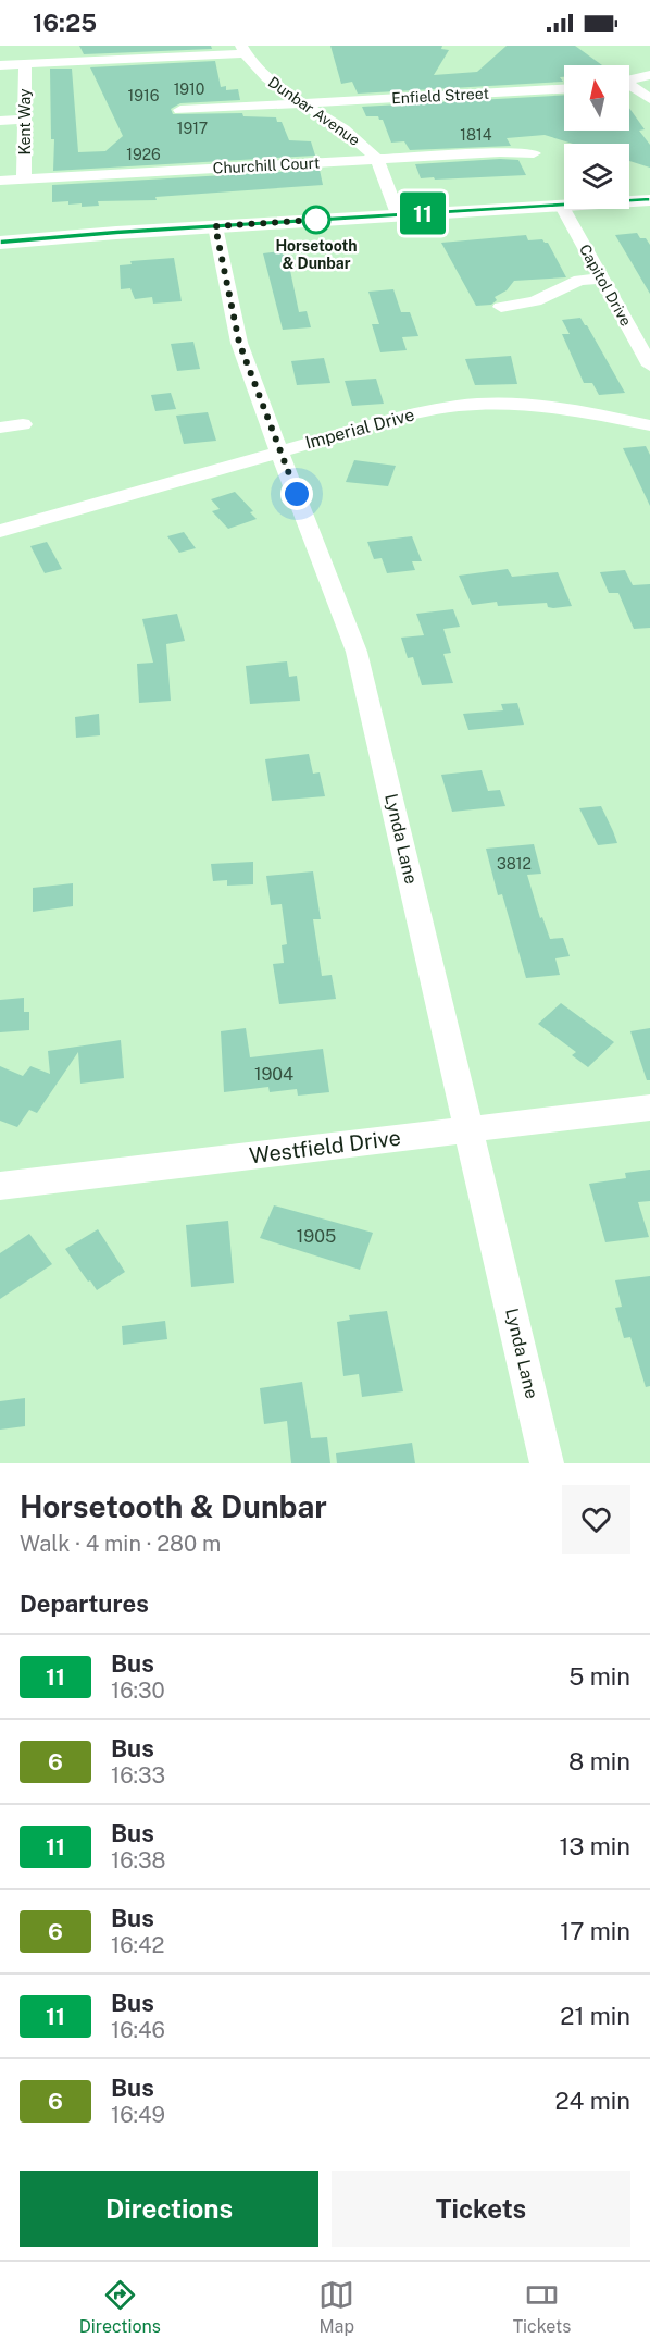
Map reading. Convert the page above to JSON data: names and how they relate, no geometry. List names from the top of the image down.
{
  "streets": {
    "street": [
      "Enfield Street",
      "Dunbar Avenue",
      "Kent Way",
      "Churchill Court",
      "Capitol Drive",
      "Imperial Drive",
      "Lynda Lane",
      "Westfield Drive"
    ]
  },
  "crossings": [
    ["Enfield Street", "Dunbar Avenue"],
    ["Dunbar Avenue", "Churchill Court"],
    ["Kent Way", "Churchill Court"],
    ["Imperial Drive", "Lynda Lane"],
    ["Lynda Lane", "Westfield Drive"]
  ],
  "places": ["Horsetooth & Dunbar"],
  "lines": ["bus line 11"],
  "house_numbers": [
    "1910",
    "1916",
    "1917",
    "1814",
    "1926",
    "3812",
    "1904",
    "1905"
  ],
  "north": "top",
  "page": {
    "status": "16:25",
    "on_map": "11",
    "heading": [
      ["Horsetooth & Dunbar", "Walk · 4 min · 280 m"],
      "Departures"
    ],
    "list": [
      {
        "mark": "11",
        "name": "Bus",
        "note": "16:30",
        "value": "5 min"
      },
      {
        "mark": "6",
        "name": "Bus",
        "note": "16:33",
        "value": "8 min"
      },
      {
        "mark": "11",
        "name": "Bus",
        "note": "16:38",
        "value": "13 min"
      },
      {
        "mark": "6",
        "name": "Bus",
        "note": "16:42",
        "value": "17 min"
      },
      {
        "mark": "11",
        "name": "Bus",
        "note": "16:46",
        "value": "21 min"
      },
      {
        "mark": "6",
        "name": "Bus",
        "note": "16:49",
        "value": "24 min"
      }
    ],
    "buttons": ["Directions", "Tickets"],
    "tabs": ["Directions", "Map", "Tickets"]
  }
}
